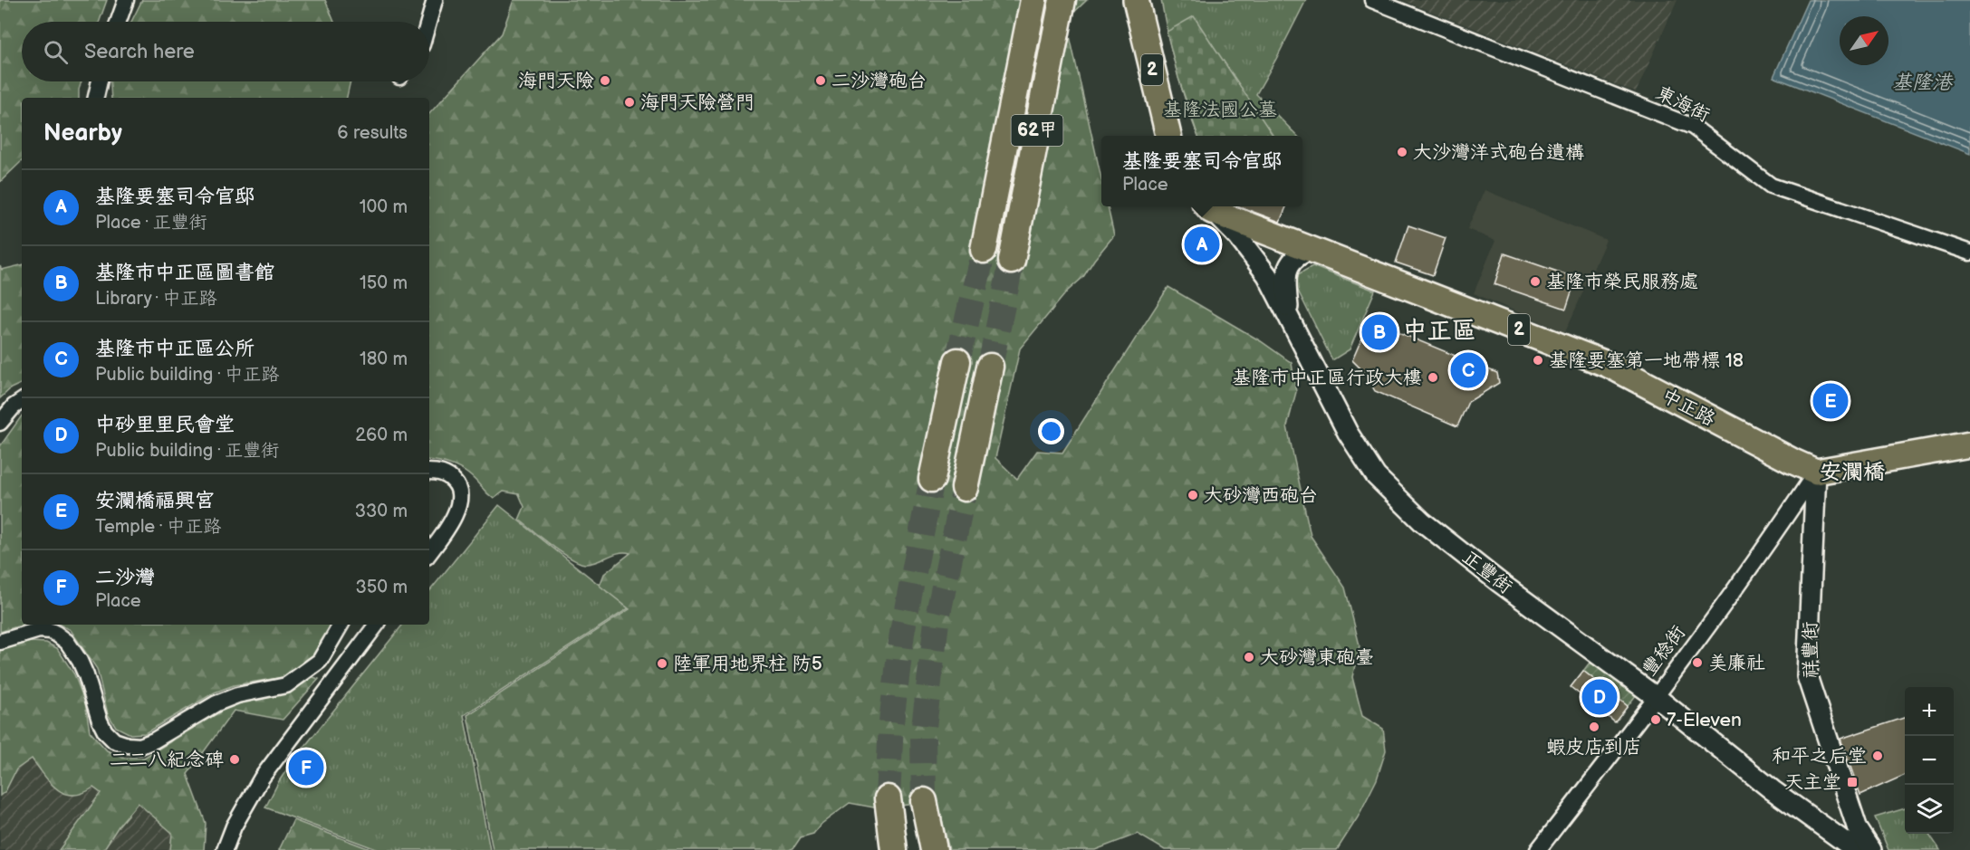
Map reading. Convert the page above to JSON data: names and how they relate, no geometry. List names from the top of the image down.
{
  "streets": {
    "highway": ["62甲"],
    "main road": ["2", "中正路"],
    "street": [
      "東海街",
      "正豐街",
      "祥豐街",
      "豐稔街"
    ]
  },
  "crossings": [
    ["中正路", "正豐街"],
    ["中正路", "祥豐街"],
    ["中正路", "豐稔街"],
    ["正豐街", "豐稔街"],
    ["祥豐街", "豐稔街"]
  ],
  "districts": ["中正區", "安瀾橋"],
  "water": ["基隆港"],
  "parks": ["基隆法國公墓"],
  "places": {
    "other": [
      "海門天險",
      "二沙灣砲台",
      "海門天險營門",
      "大沙灣洋式砲台遺構",
      "基隆市榮民服務處",
      "基隆要塞第一地帶標 18",
      "基隆市中正區行政大樓",
      "大砂灣西砲台",
      "大砂灣東砲臺",
      "美廉社",
      "陸軍用地界柱 防5",
      "7-Eleven",
      "蝦皮店到店",
      "和平之后堂",
      "二二八紀念碑"
    ],
    "transit": ["天主堂"]
  },
  "north": "top right",
  "page": {
    "search": "Search here",
    "heading": ["Nearby", "6 results"],
    "popup": ["基隆要塞司令官邸", "Place"],
    "list": [
      {
        "mark": "A",
        "name": "基隆要塞司令官邸",
        "note": "Place · 正豐街",
        "value": "100 m"
      },
      {
        "mark": "B",
        "name": "基隆市中正區圖書館",
        "note": "Library · 中正路",
        "value": "150 m"
      },
      {
        "mark": "C",
        "name": "基隆市中正區公所",
        "note": "Public building · 中正路",
        "value": "180 m"
      },
      {
        "mark": "D",
        "name": "中砂里里民會堂",
        "note": "Public building · 正豐街",
        "value": "260 m"
      },
      {
        "mark": "E",
        "name": "安瀾橋福興宮",
        "note": "Temple · 中正路",
        "value": "330 m"
      },
      {
        "mark": "F",
        "name": "二沙灣",
        "note": "Place",
        "value": "350 m"
      }
    ],
    "pins": [
      "A",
      "B",
      "C",
      "E",
      "D",
      "F"
    ],
    "map_buttons": ["+", "−"]
  }
}
